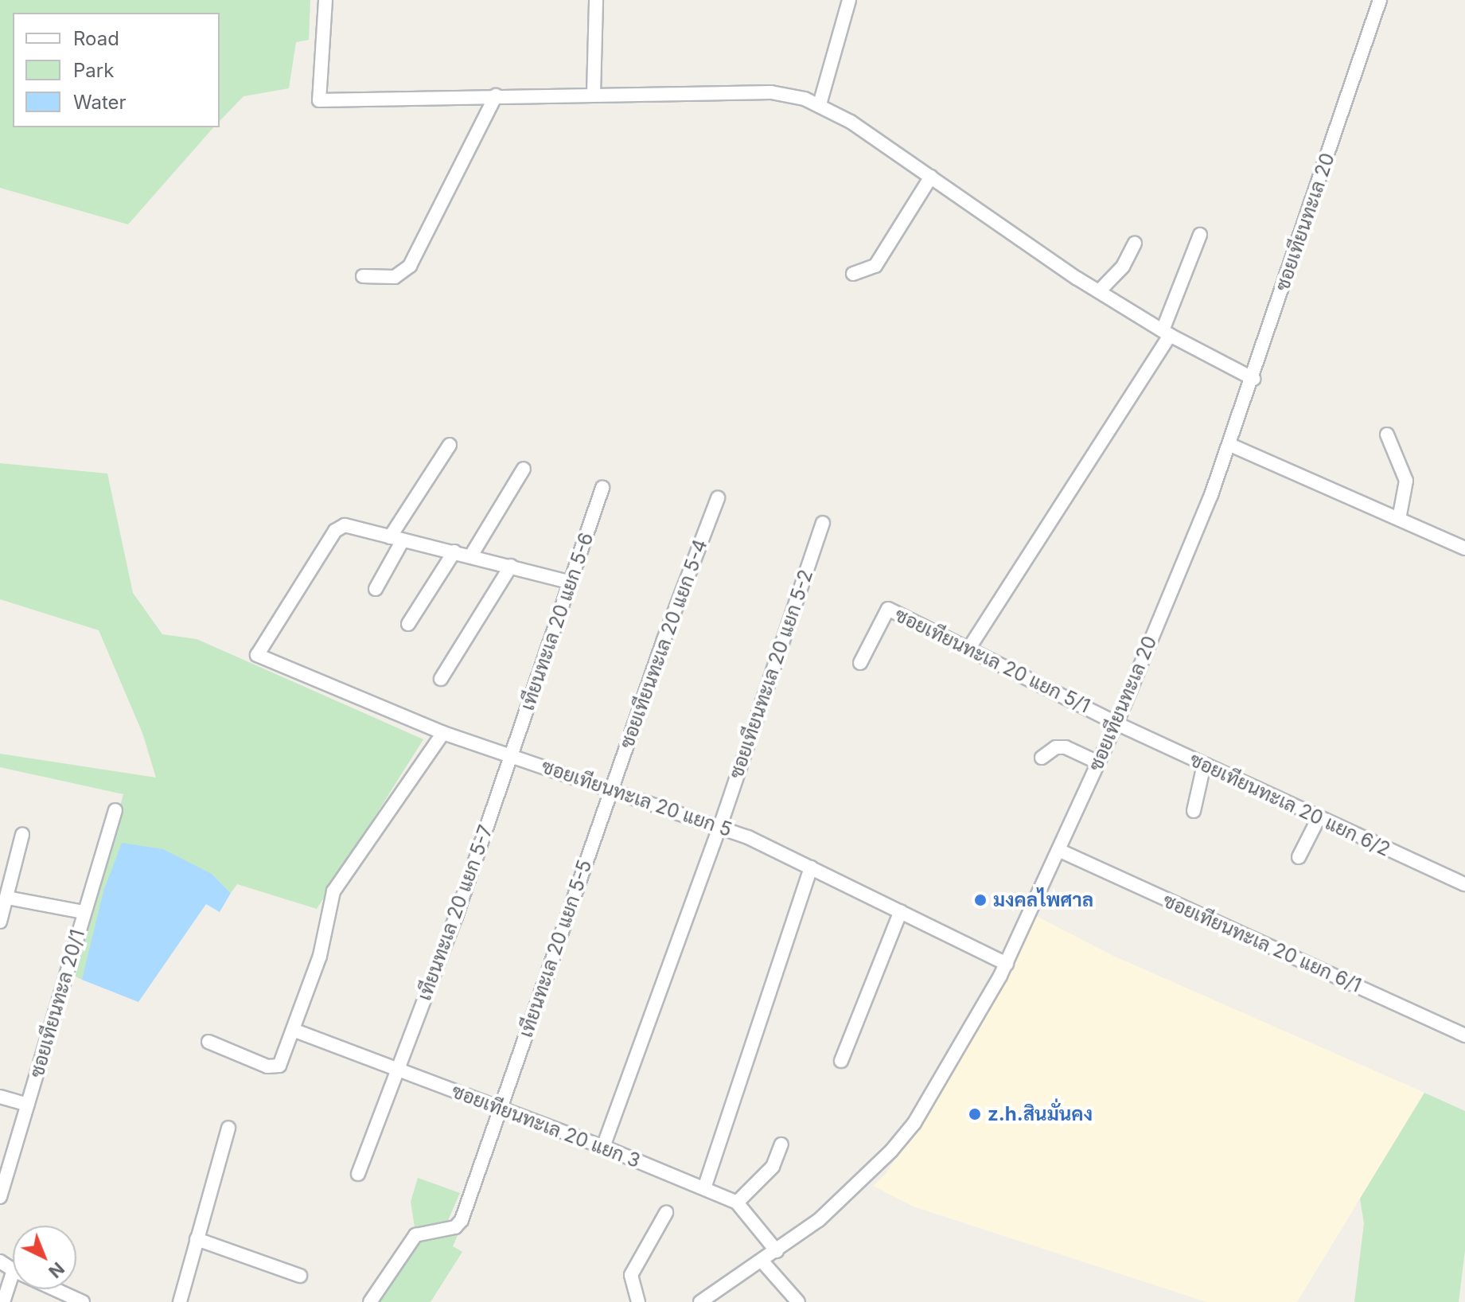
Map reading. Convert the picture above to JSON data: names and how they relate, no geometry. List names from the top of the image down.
{
  "streets": {
    "street": [
      "ซอยเทียนทะเล 20",
      "เทียนทะเล 20 แยก 5-6",
      "ซอยเทียนทะเล 20 แยก 5-4",
      "ซอยเทียนทะเล 20 แยก 5/1",
      "ซอยเทียนทะเล 20 แยก 5-2",
      "ซอยเทียนทะเล 20 แยก 5",
      "ซอยเทียนทะเล 20 แยก 6/2",
      "เทียนทะเล 20 แยก 5-7",
      "ซอยเทียนทะเล 20 แยก 6/1",
      "เทียนทะเล 20 แยก 5-5",
      "ซอยเทียนทะล 20/1",
      "ซอยเทียนทะเล 20 แยก 3"
    ]
  },
  "crossings": [
    ["ซอยเทียนทะเล 20", "ซอยเทียนทะเล 20 แยก 5/1"],
    ["ซอยเทียนทะเล 20", "ซอยเทียนทะเล 20 แยก 5"],
    ["ซอยเทียนทะเล 20", "ซอยเทียนทะเล 20 แยก 6/2"],
    ["ซอยเทียนทะเล 20", "ซอยเทียนทะเล 20 แยก 6/1"],
    ["ซอยเทียนทะเล 20", "ซอยเทียนทะเล 20 แยก 3"],
    ["เทียนทะเล 20 แยก 5-6", "ซอยเทียนทะเล 20 แยก 5"],
    ["เทียนทะเล 20 แยก 5-6", "เทียนทะเล 20 แยก 5-7"],
    ["ซอยเทียนทะเล 20 แยก 5-4", "ซอยเทียนทะเล 20 แยก 5"],
    ["ซอยเทียนทะเล 20 แยก 5-4", "เทียนทะเล 20 แยก 5-5"],
    ["ซอยเทียนทะเล 20 แยก 5/1", "ซอยเทียนทะเล 20 แยก 6/2"],
    ["ซอยเทียนทะเล 20 แยก 5-2", "ซอยเทียนทะเล 20 แยก 5"],
    ["ซอยเทียนทะเล 20 แยก 5-2", "ซอยเทียนทะเล 20 แยก 3"],
    ["ซอยเทียนทะเล 20 แยก 5", "เทียนทะเล 20 แยก 5-7"],
    ["ซอยเทียนทะเล 20 แยก 5", "เทียนทะเล 20 แยก 5-5"],
    ["เทียนทะเล 20 แยก 5-7", "ซอยเทียนทะเล 20 แยก 3"],
    ["เทียนทะเล 20 แยก 5-5", "ซอยเทียนทะเล 20 แยก 3"]
  ],
  "places": ["มงคลไพศาล", "z.h.สินมั่นคง"],
  "legend": ["Road", "Park", "Water"],
  "north": "bottom right"
}
